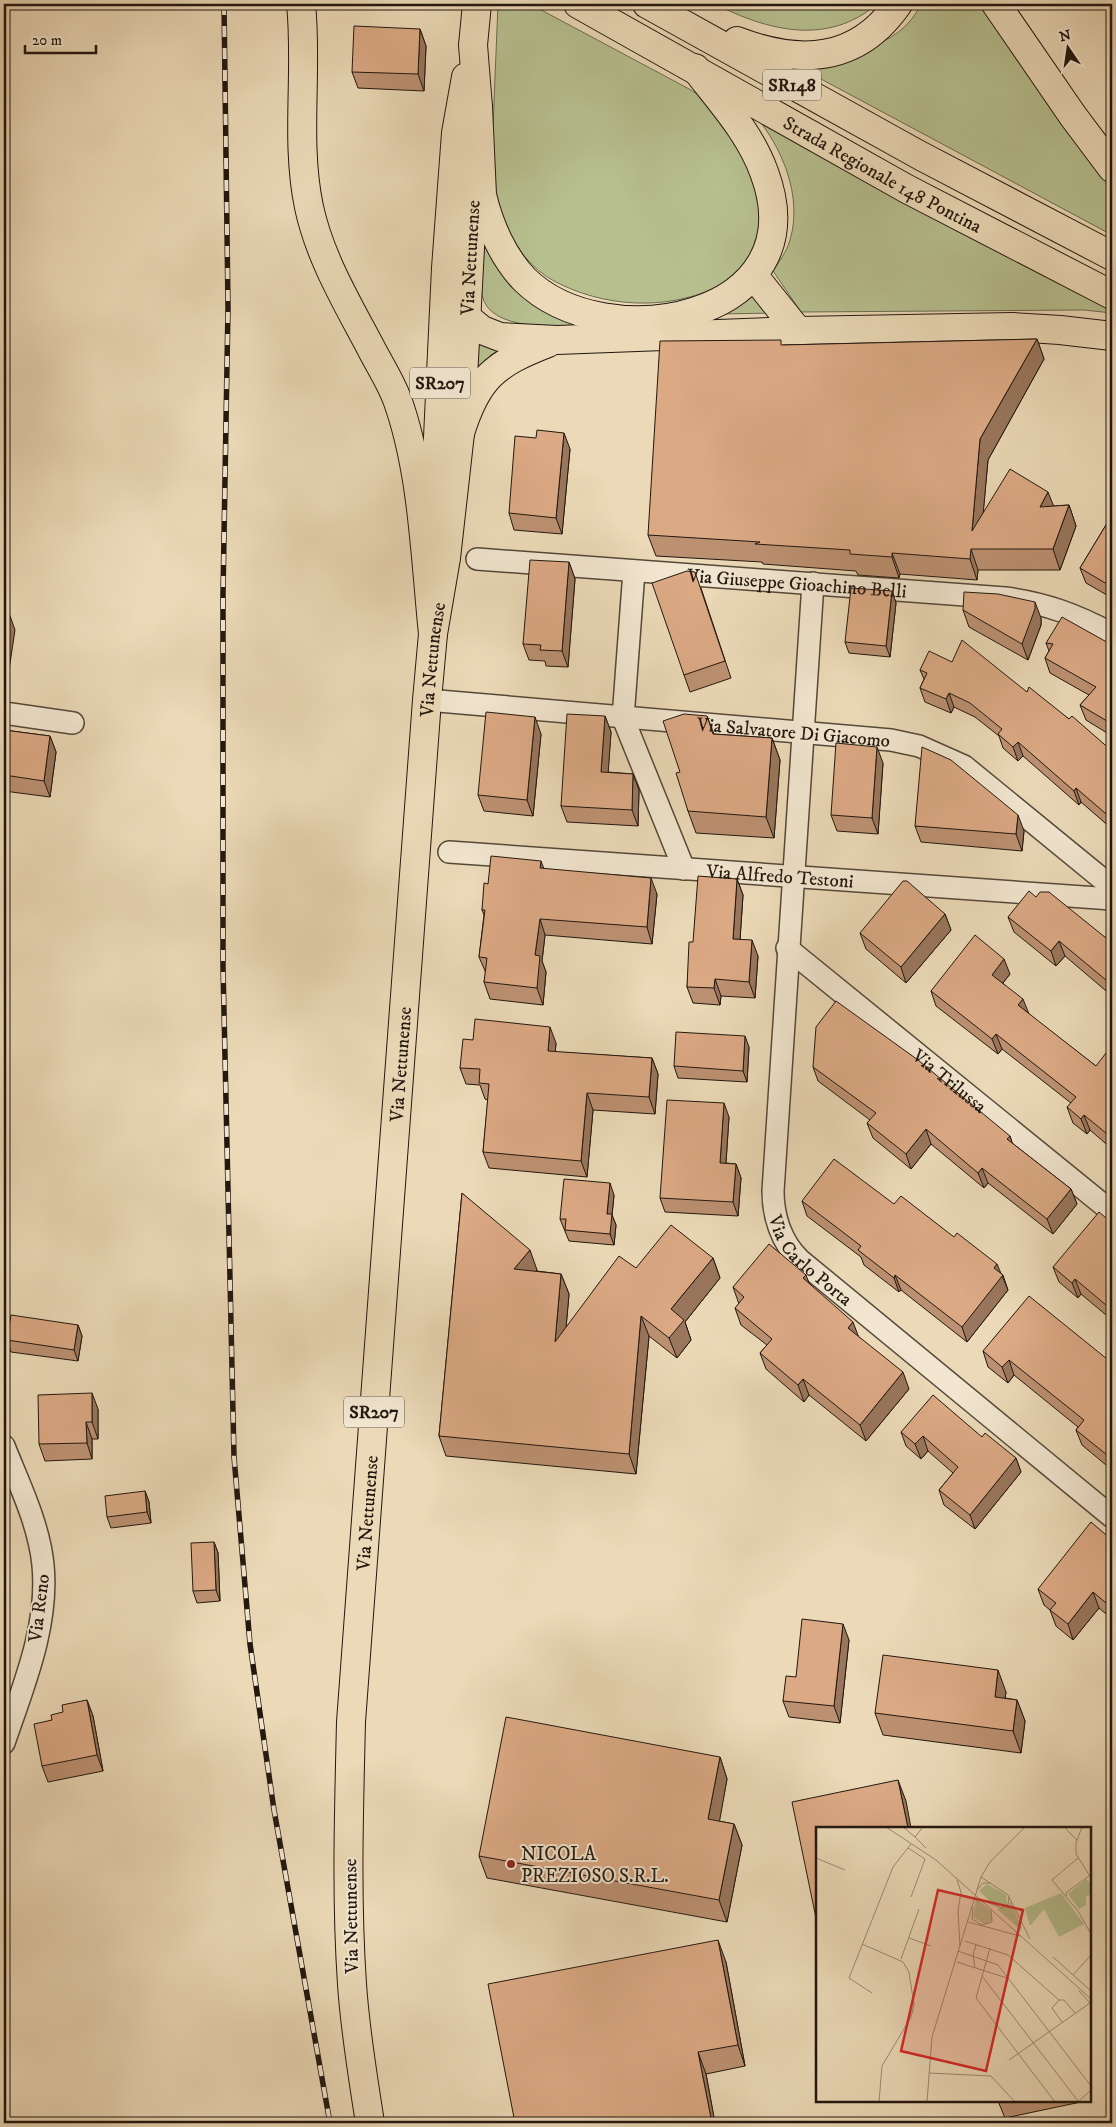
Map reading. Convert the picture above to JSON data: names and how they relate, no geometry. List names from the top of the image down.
{
  "streets": {
    "main road": [
      "SR148",
      "Strada Regionale 148 Pontina",
      "Via Nettunense",
      "SR207"
    ],
    "street": [
      "Via Giuseppe Gioachino Belli",
      "Via Salvatore Di Giacomo",
      "Via Alfredo Testoni",
      "Via Trilussa",
      "Via Carlo Porta",
      "Via Reno"
    ]
  },
  "crossings": [
    ["Via Nettunense", "SR207"],
    ["Via Nettunense", "Via Salvatore Di Giacomo"],
    ["Via Giuseppe Gioachino Belli", "Via Carlo Porta"],
    ["Via Salvatore Di Giacomo", "Via Carlo Porta"],
    ["Via Alfredo Testoni", "Via Carlo Porta"],
    ["Via Trilussa", "Via Carlo Porta"]
  ],
  "places": ["NICOLA PREZIOSO S.R.L."],
  "scale_bar": "20 m",
  "north": "top"
}
